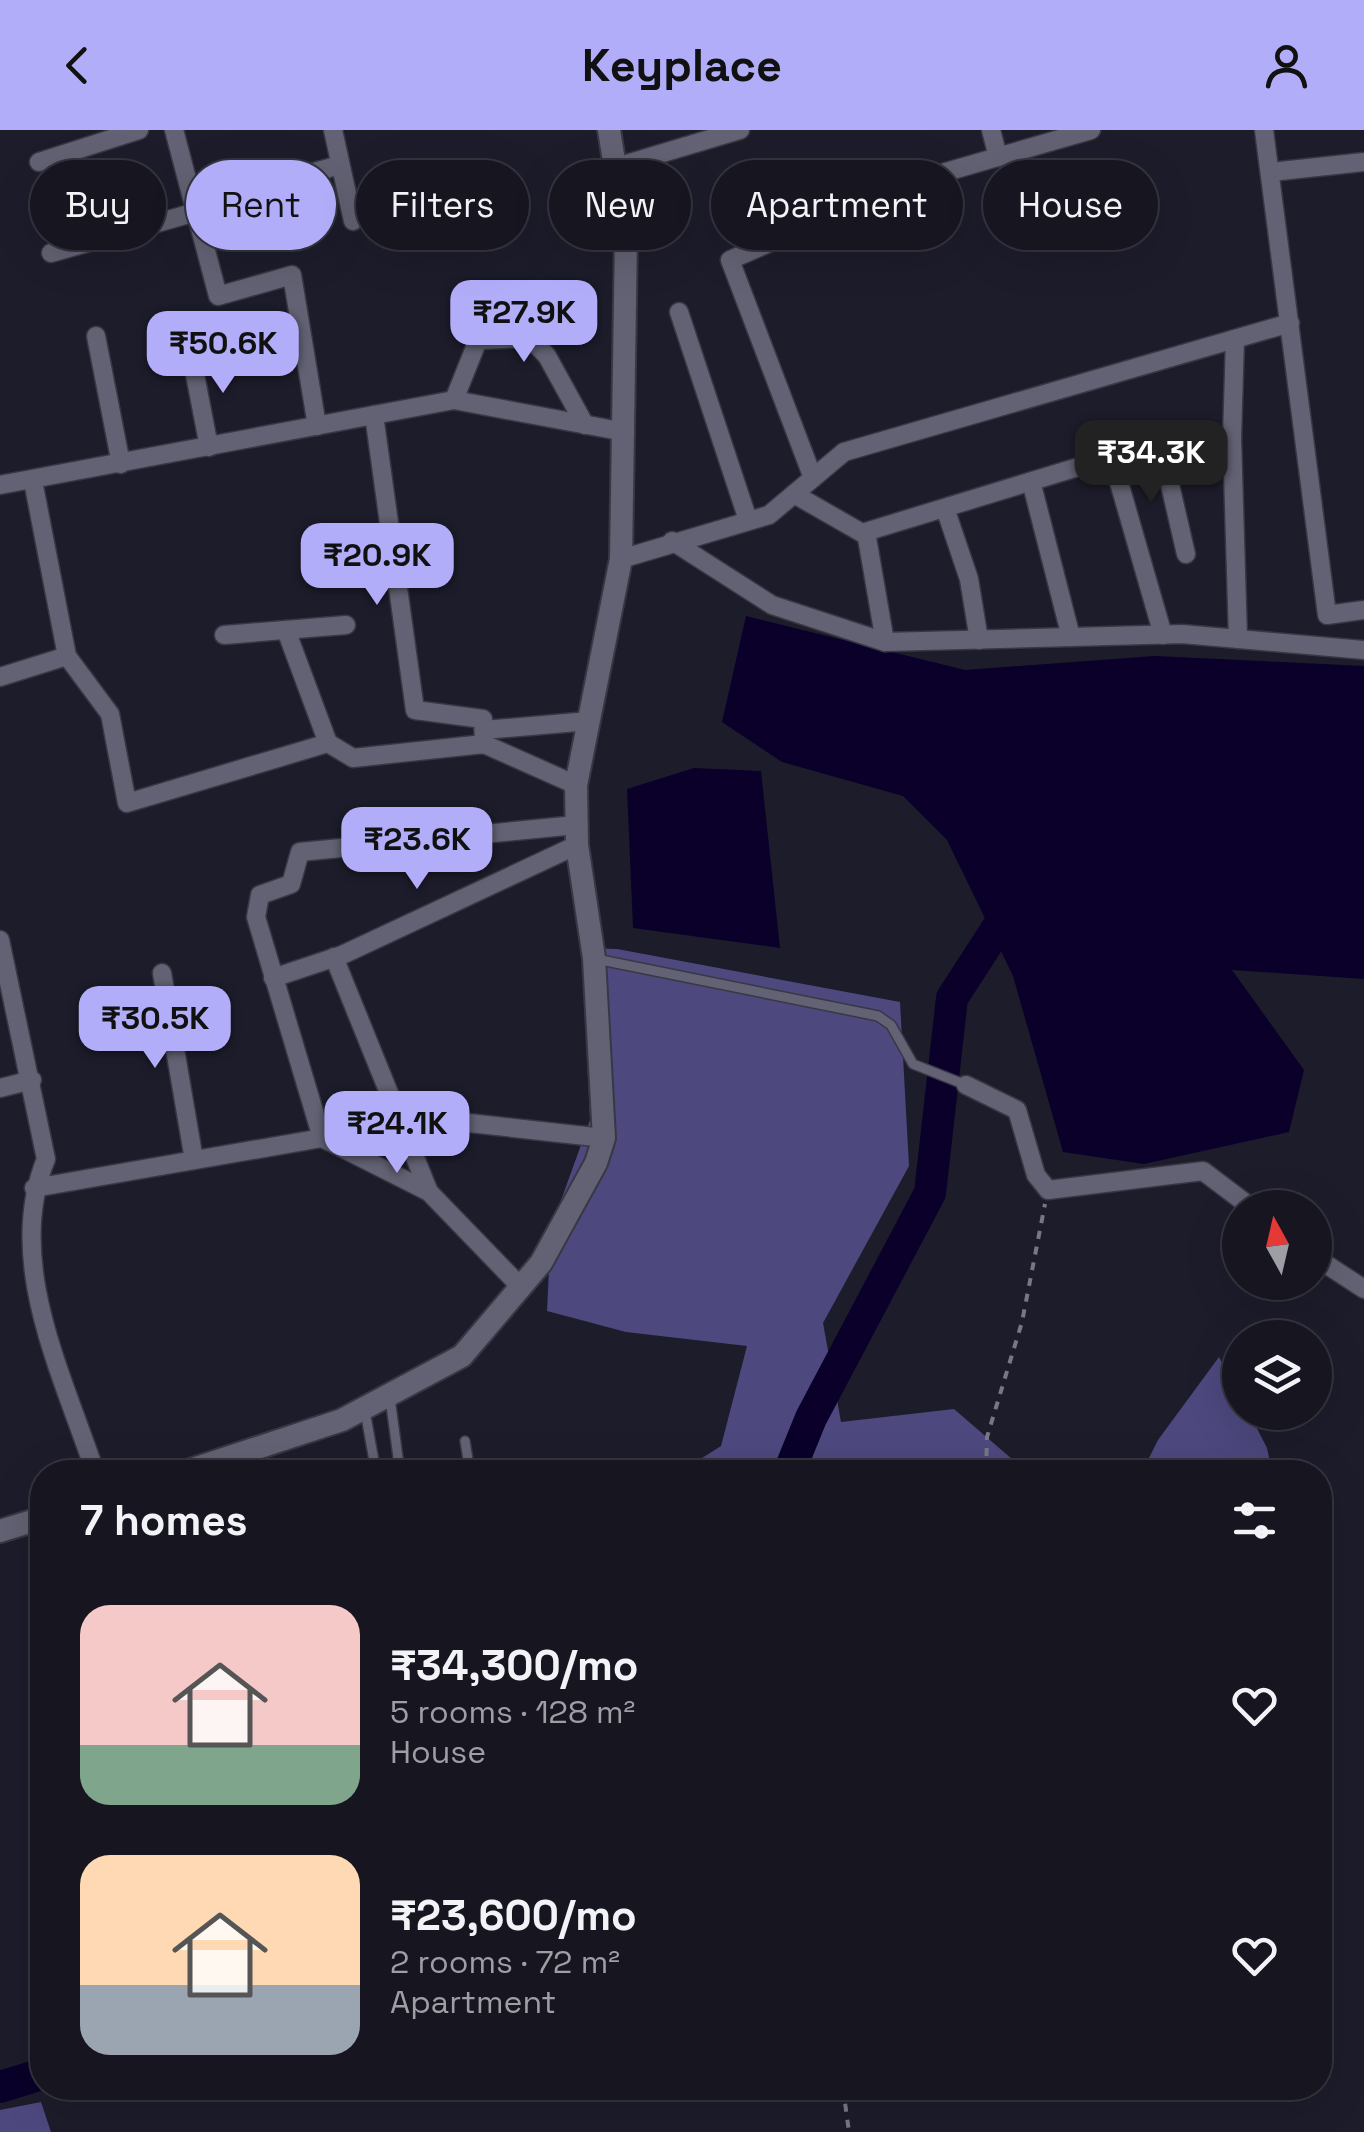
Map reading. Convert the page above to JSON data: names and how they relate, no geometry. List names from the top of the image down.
{
  "north": "top",
  "page": {
    "header": "Keyplace",
    "chip": [
      "Buy",
      "Rent",
      "Filters",
      "New",
      "Apartment",
      "House"
    ],
    "price": [
      "₹27.9K",
      "₹50.6K",
      "₹34.3K",
      "₹20.9K",
      "₹23.6K",
      "₹30.5K",
      "₹24.1K"
    ],
    "heading": "7 homes",
    "list": [
      {
        "name": "₹34,300/mo",
        "note": "5 rooms · 128 m² · House"
      },
      {
        "name": "₹23,600/mo",
        "note": "2 rooms · 72 m² · Apartment"
      }
    ]
  }
}
